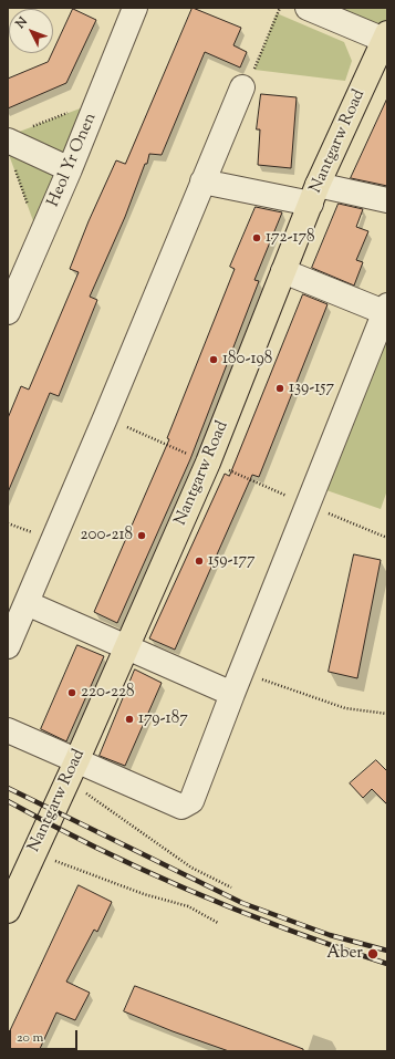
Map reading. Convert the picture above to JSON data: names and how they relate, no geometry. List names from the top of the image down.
{
  "streets": {
    "main road": ["Nantgarw Road"],
    "street": ["Heol Yr Onen"]
  },
  "places": [
    "172-178",
    "180-198",
    "139-157",
    "200-218",
    "159-177",
    "220-228",
    "179-187",
    "Aber"
  ],
  "scale_bar": "20 m",
  "north": "top left"
}
